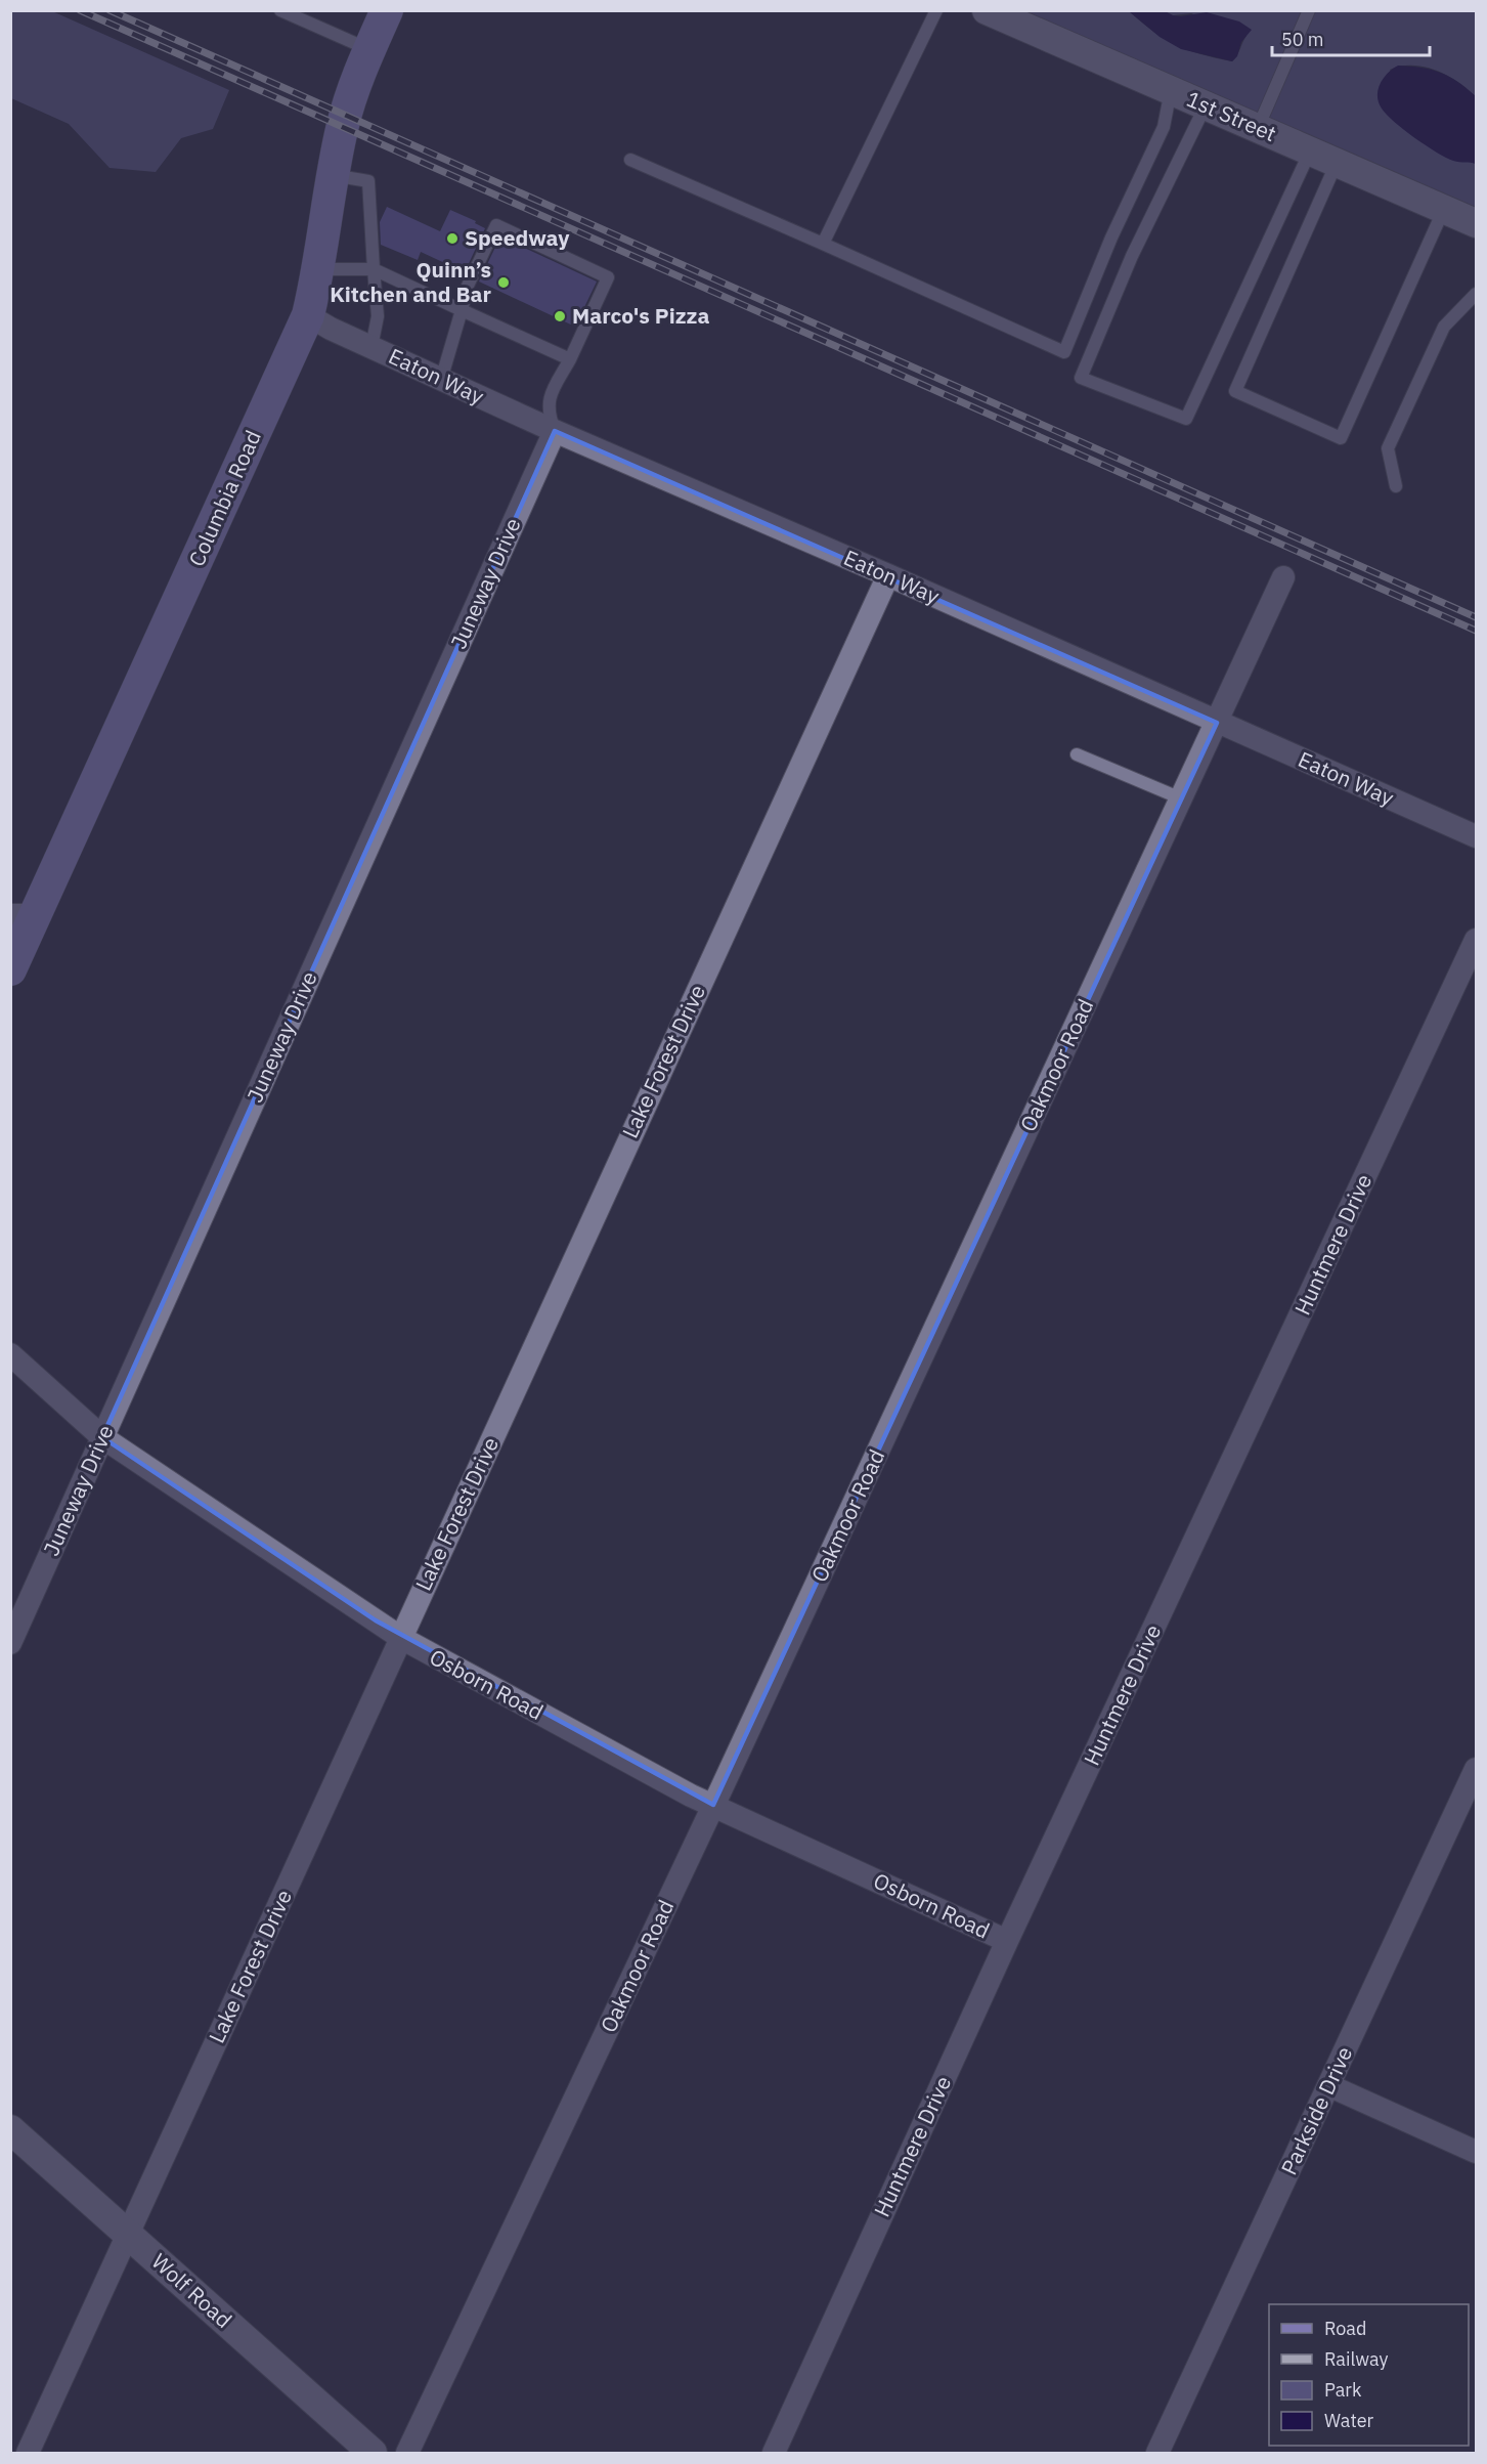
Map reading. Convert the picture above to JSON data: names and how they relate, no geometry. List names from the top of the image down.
{
  "streets": {
    "main road": ["Columbia Road"],
    "street": [
      "1st Street",
      "Eaton Way",
      "Juneway Drive",
      "Lake Forest Drive",
      "Oakmoor Road",
      "Huntmere Drive",
      "Osborn Road",
      "Parkside Drive",
      "Wolf Road"
    ]
  },
  "crossings": [
    ["Eaton Way", "Columbia Road"],
    ["Eaton Way", "Juneway Drive"],
    ["Eaton Way", "Lake Forest Drive"],
    ["Eaton Way", "Oakmoor Road"],
    ["Juneway Drive", "Osborn Road"],
    ["Lake Forest Drive", "Osborn Road"],
    ["Lake Forest Drive", "Wolf Road"],
    ["Oakmoor Road", "Osborn Road"],
    ["Huntmere Drive", "Osborn Road"]
  ],
  "places": ["Speedway", "Quinn’s Kitchen and Bar", "Marco's Pizza"],
  "legend": [
    "Road",
    "Railway",
    "Park",
    "Water"
  ],
  "scale_bar": "50 m"
}
